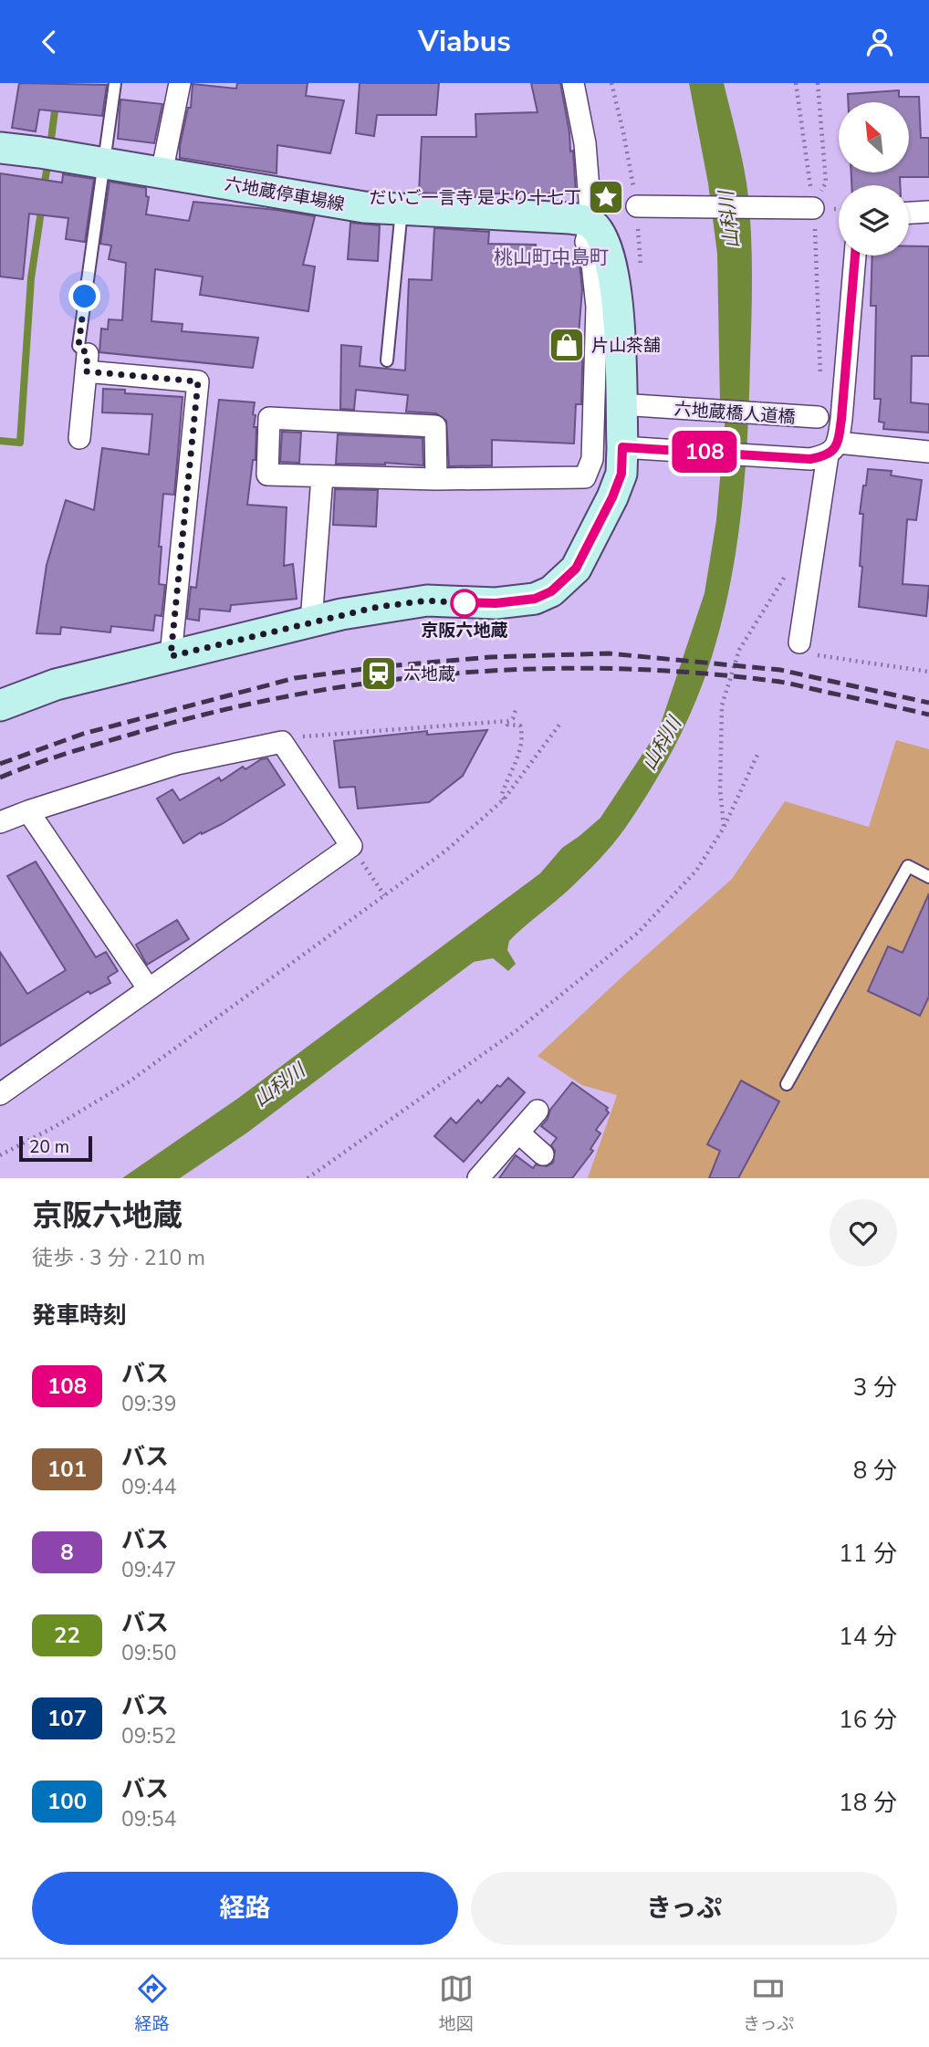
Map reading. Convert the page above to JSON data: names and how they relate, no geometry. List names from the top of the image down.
{
  "streets": {
    "main road": ["六地蔵停車場線"],
    "street": ["六地蔵橋人道橋"]
  },
  "districts": ["桃山町中島町"],
  "water": ["山科川"],
  "places": {
    "place": ["だいご一言寺 是より十七丁"],
    "shop": ["片山茶舗"],
    "other": ["京阪六地蔵"],
    "station": ["六地蔵"]
  },
  "lines": ["bus line 108"],
  "scale_bar": "20 m",
  "north": "top left",
  "page": {
    "header": "Viabus",
    "on_map": "108",
    "scale": "20 m",
    "heading": [
      ["京阪六地蔵", "徒歩 · 3 分 · 210 m"],
      "発車時刻"
    ],
    "list": [
      {
        "mark": "108",
        "name": "バス",
        "note": "09:39",
        "value": "3 分"
      },
      {
        "mark": "101",
        "name": "バス",
        "note": "09:44",
        "value": "8 分"
      },
      {
        "mark": "8",
        "name": "バス",
        "note": "09:47",
        "value": "11 分"
      },
      {
        "mark": "22",
        "name": "バス",
        "note": "09:50",
        "value": "14 分"
      },
      {
        "mark": "107",
        "name": "バス",
        "note": "09:52",
        "value": "16 分"
      },
      {
        "mark": "100",
        "name": "バス",
        "note": "09:54",
        "value": "18 分"
      }
    ],
    "buttons": ["経路", "きっぷ"],
    "tabs": ["経路", "地図", "きっぷ"]
  }
}
